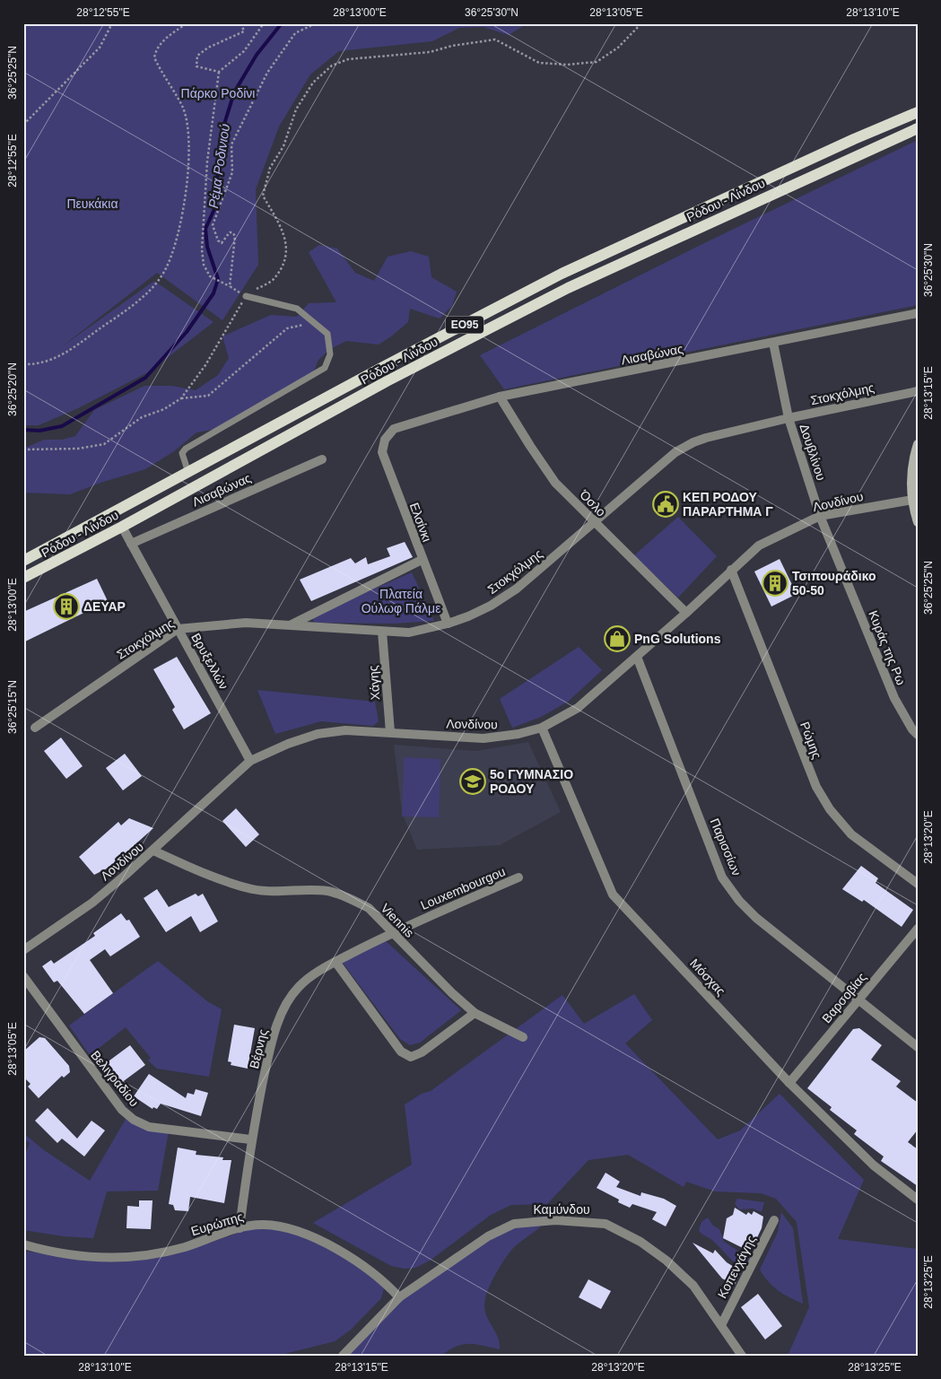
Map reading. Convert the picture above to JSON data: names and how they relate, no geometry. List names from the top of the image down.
{
  "streets": {
    "main road": ["Ρόδου - Λίνδου", "ΕΟ95"],
    "street": [
      "Λισαβώνας",
      "Στοκχόλμης",
      "Δουβλίνου",
      "Λονδίνου",
      "Όσλο",
      "Ελσίνκι",
      "Κυράς της Ρω",
      "Βρυξελλών",
      "Χάγης",
      "Ρώμης",
      "Παρισσίων",
      "Louxembourgou",
      "Viennis",
      "Μόσχας",
      "Βαρσοβίας",
      "Βέρνης",
      "Βελιγραδίου",
      "Καμύνδου",
      "Ευρώπης",
      "Κοπενχάγης"
    ]
  },
  "crossings": [
    ["Ρόδου - Λίνδου", "Βρυξελλών"],
    ["Λισαβώνας", "Δουβλίνου"],
    ["Λισαβώνας", "Όσλο"],
    ["Λισαβώνας", "Ελσίνκι"],
    ["Λισαβώνας", "Βρυξελλών"],
    ["Στοκχόλμης", "Δουβλίνου"],
    ["Στοκχόλμης", "Όσλο"],
    ["Στοκχόλμης", "Ελσίνκι"],
    ["Στοκχόλμης", "Βρυξελλών"],
    ["Στοκχόλμης", "Χάγης"],
    ["Δουβλίνου", "Λονδίνου"],
    ["Δουβλίνου", "Κυράς της Ρω"],
    ["Λονδίνου", "Όσλο"],
    ["Λονδίνου", "Κυράς της Ρω"],
    ["Λονδίνου", "Βρυξελλών"],
    ["Λονδίνου", "Χάγης"],
    ["Λονδίνου", "Ρώμης"],
    ["Λονδίνου", "Παρισσίων"],
    ["Λονδίνου", "Viennis"],
    ["Λονδίνου", "Μόσχας"],
    ["Παρισσίων", "Βαρσοβίας"],
    ["Louxembourgou", "Viennis"],
    ["Louxembourgou", "Βέρνης"],
    ["Viennis", "Βέρνης"],
    ["Μόσχας", "Βαρσοβίας"],
    ["Βέρνης", "Βελιγραδίου"],
    ["Βέρνης", "Ευρώπης"],
    ["Καμύνδου", "Ευρώπης"],
    ["Καμύνδου", "Κοπενχάγης"]
  ],
  "water": ["Ρέμα Ροδινιού"],
  "parks": ["Πάρκο Ροδίνι", "Πευκάκια", "Πλατεία Ούλωφ Πάλμε"],
  "places": {
    "public building": ["ΚΕΠ ΡΟΔΟΥ ΠΑΡΑΡΤΗΜΑ Γ"],
    "building": ["Τσιπουράδικο 50-50", "ΔΕΥΑΡ"],
    "shop": ["PnG Solutions"],
    "school or university": ["5ο ΓΥΜΝΑΣΙΟ ΡΟΔΟΥ"]
  },
  "coordinates": [
    "28°12'55\"E",
    "28°13'00\"E",
    "36°25'30\"N",
    "28°13'05\"E",
    "28°13'10\"E",
    "36°25'25\"N",
    "36°25'20\"N",
    "28°13'15\"E",
    "36°25'15\"N",
    "28°13'20\"E",
    "28°13'25\"E"
  ]
}
